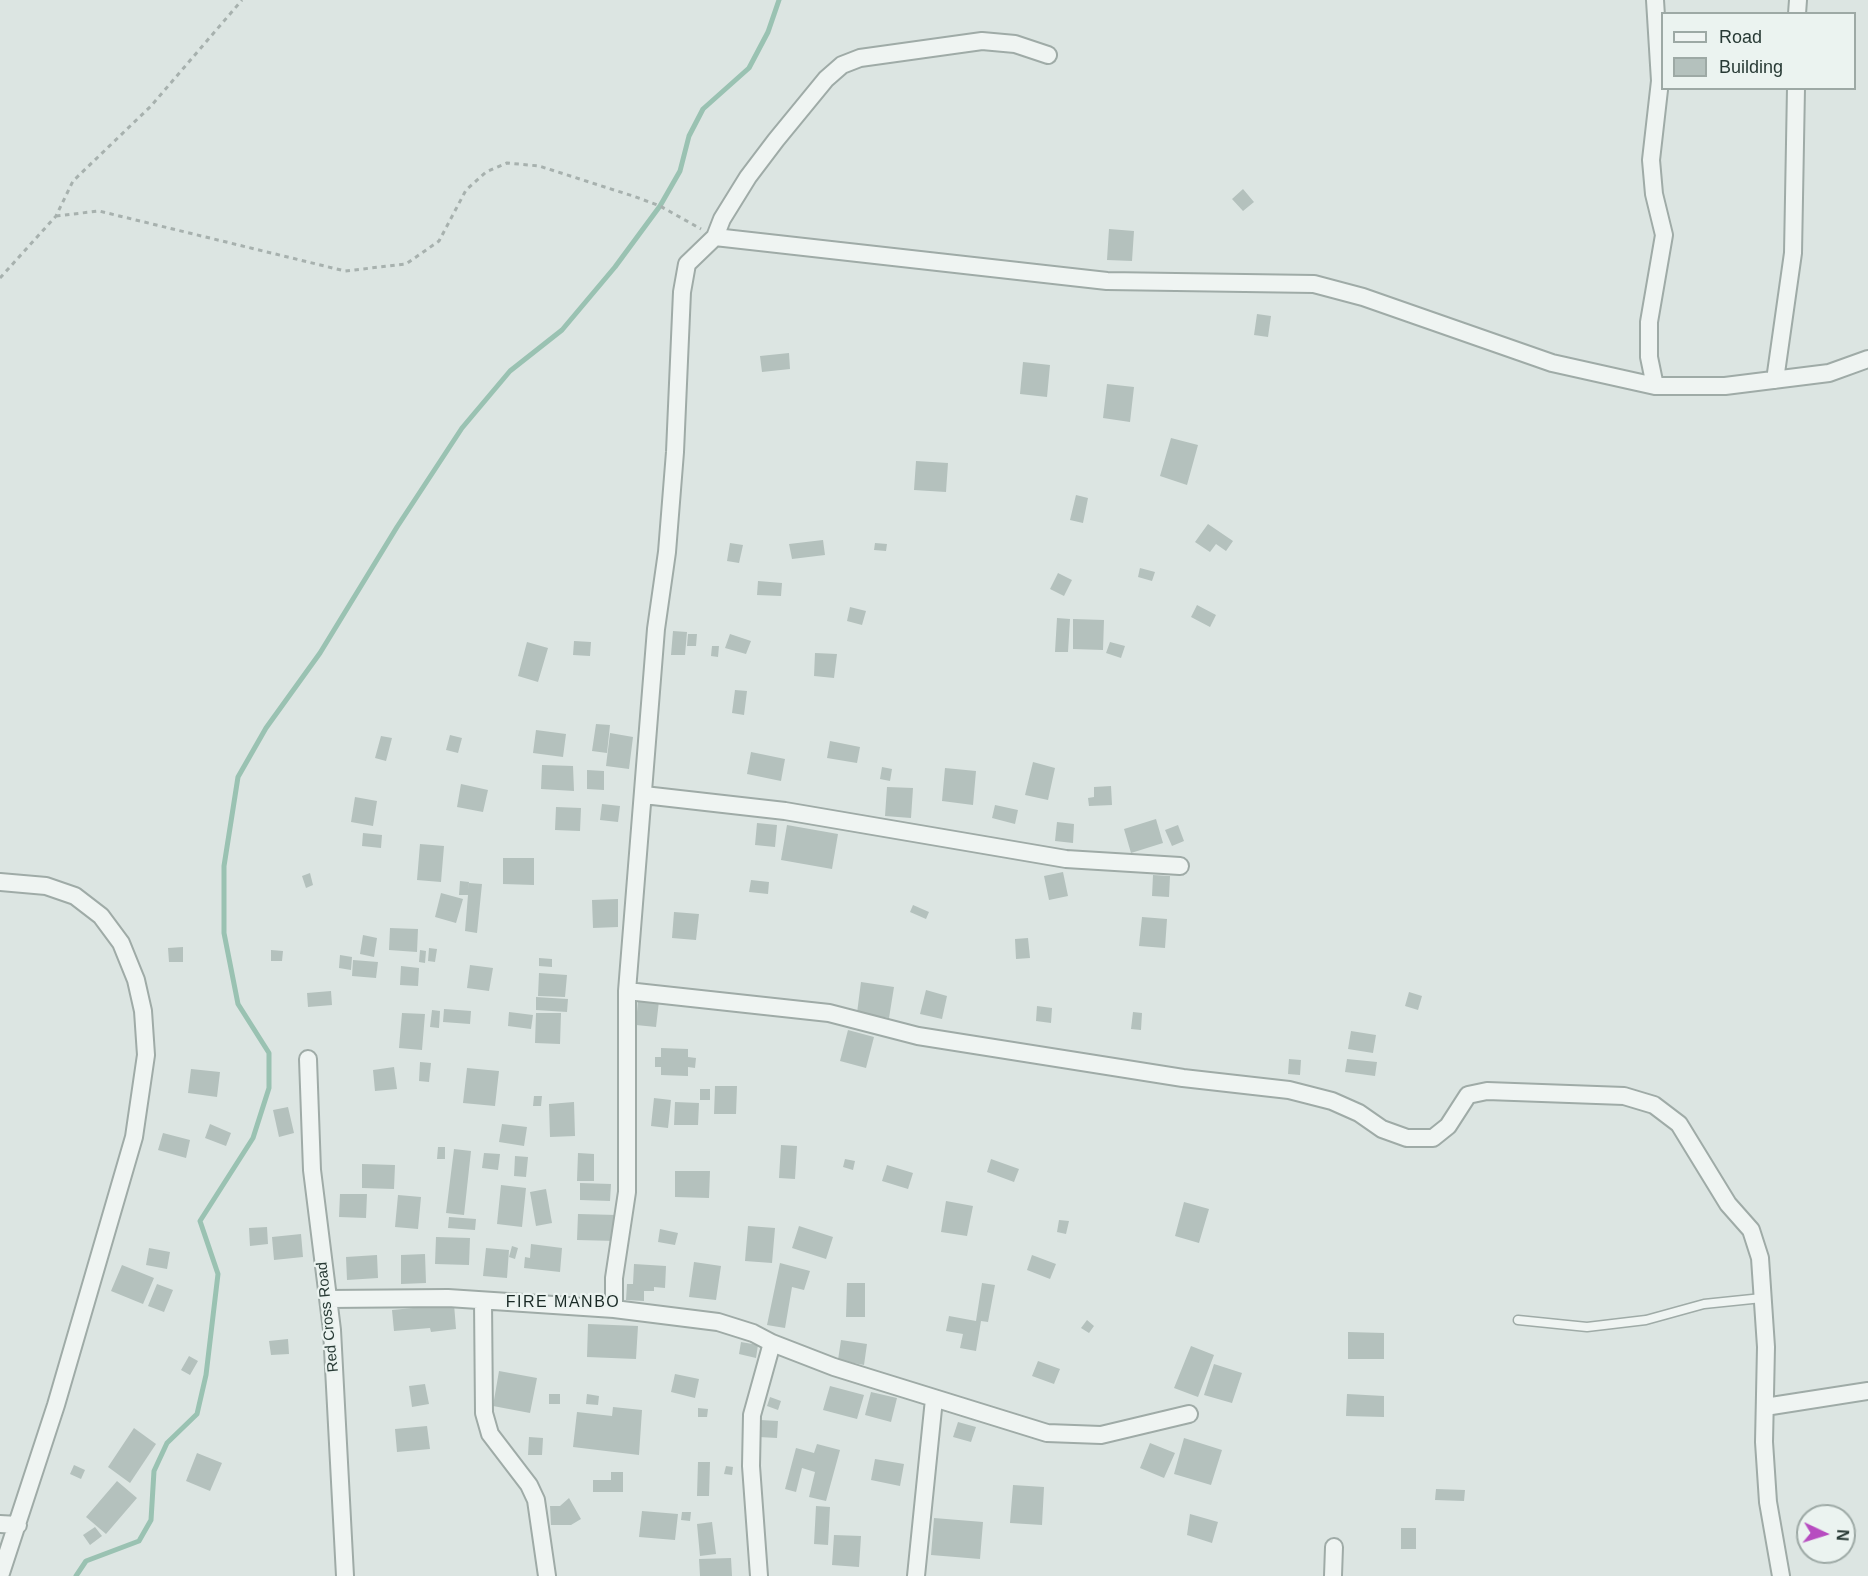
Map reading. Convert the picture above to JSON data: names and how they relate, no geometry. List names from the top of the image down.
{
  "streets": {
    "street": ["Red Cross Road"]
  },
  "districts": ["FIRE MANBO"],
  "legend": ["Road", "Building"],
  "north": "right"
}
